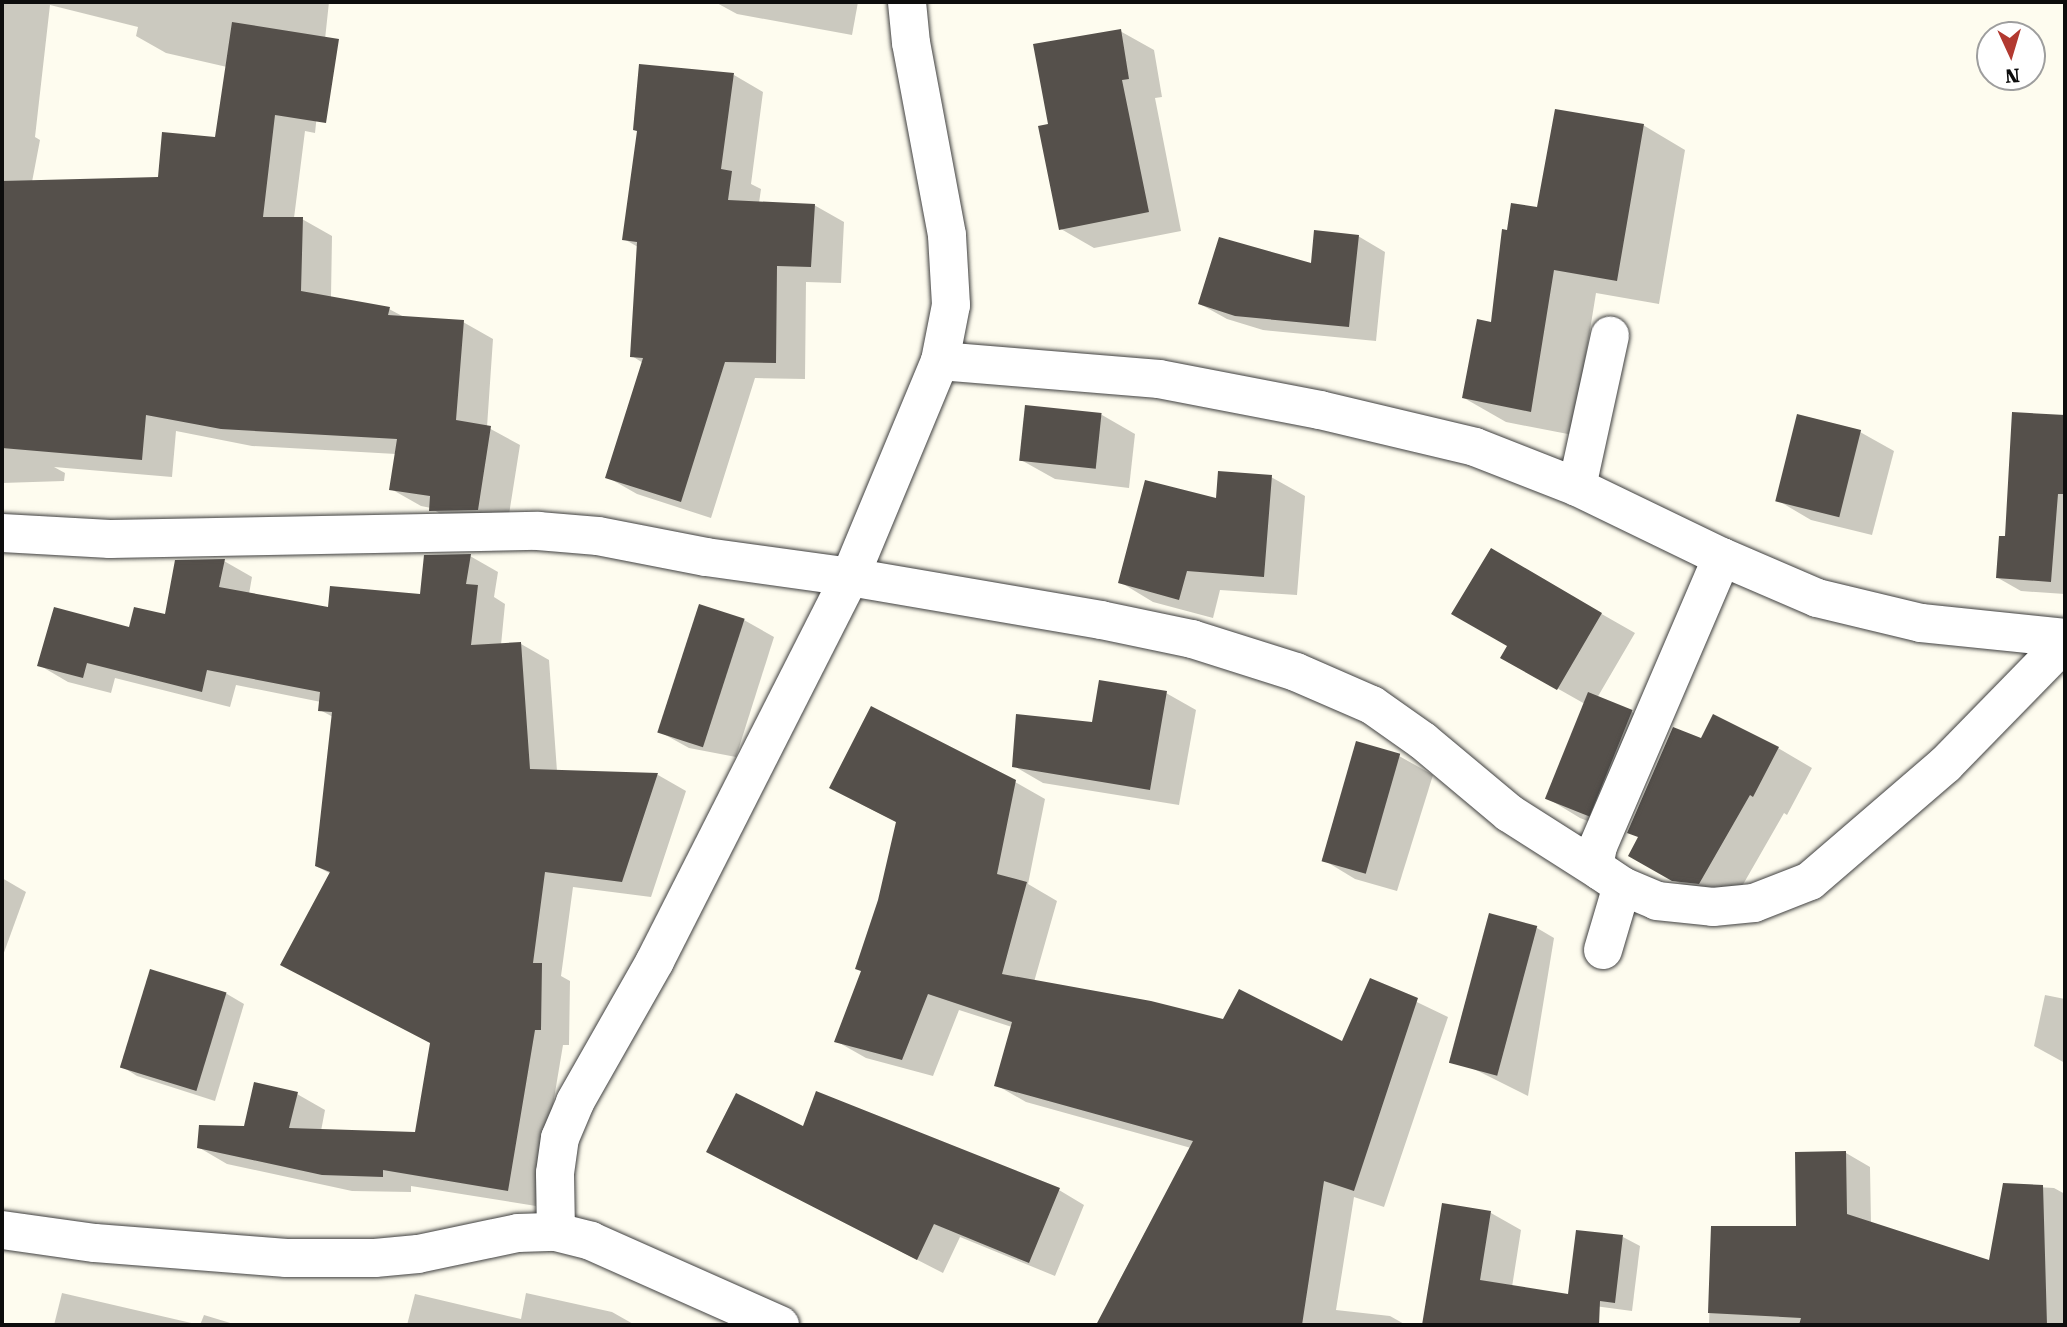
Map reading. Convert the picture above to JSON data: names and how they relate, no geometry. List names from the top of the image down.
{
  "north": "bottom"
}
